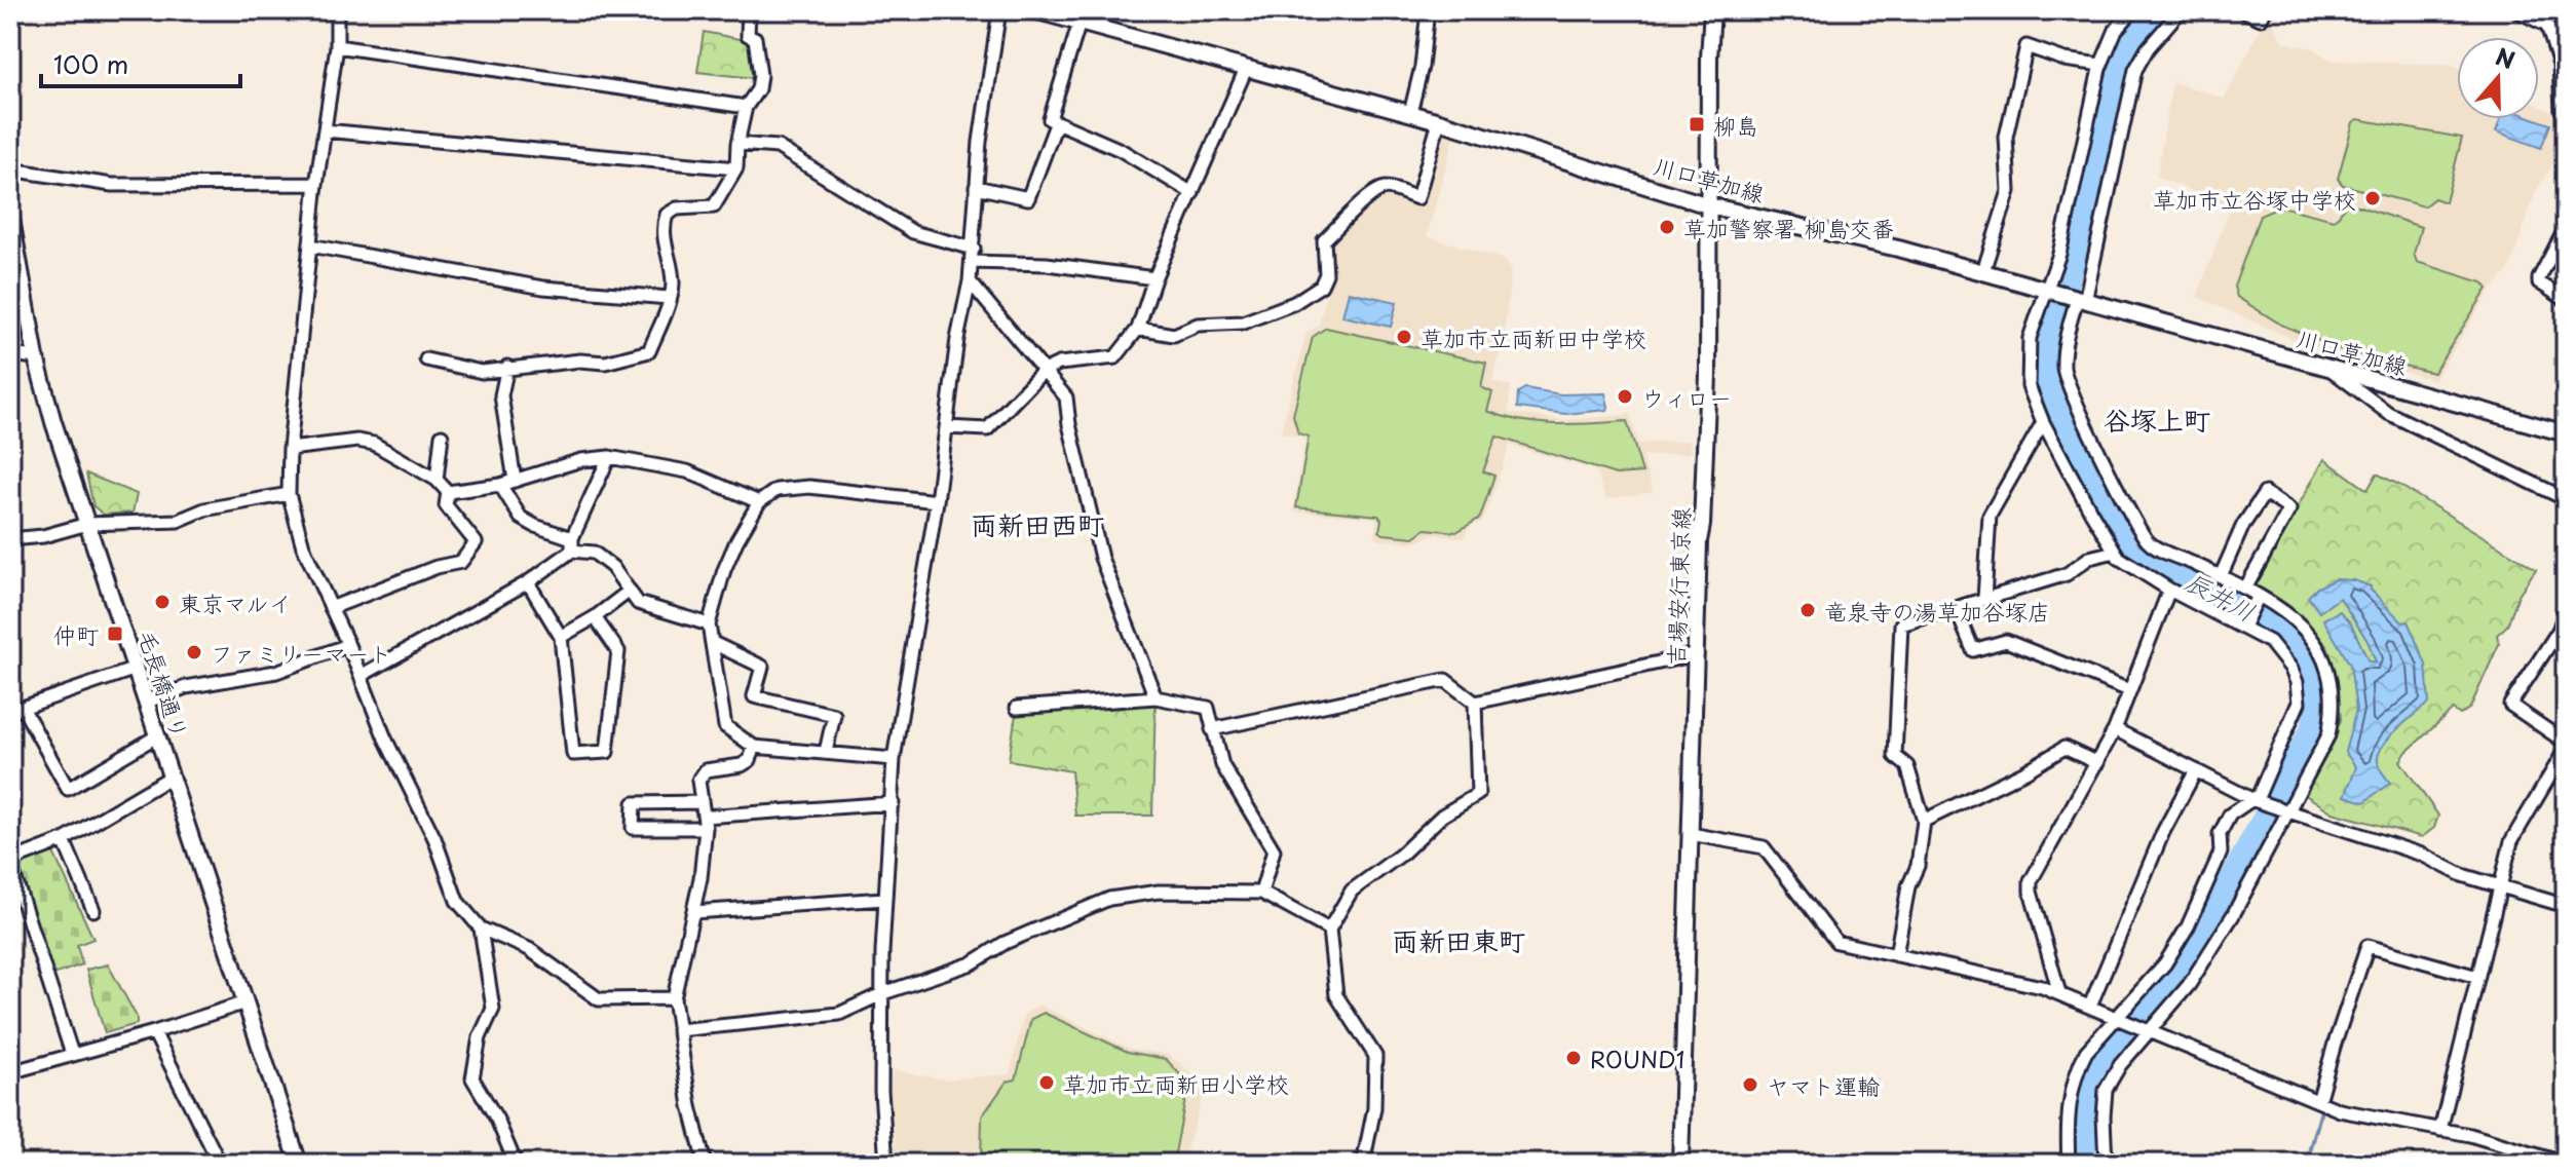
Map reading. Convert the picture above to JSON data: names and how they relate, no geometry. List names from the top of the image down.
{
  "streets": {
    "main road": ["川口草加線", "吉場安行東京線", "毛長橋通り"]
  },
  "crossings": [
    ["川口草加線", "吉場安行東京線"]
  ],
  "districts": ["谷塚上町", "両新田西町", "両新田東町"],
  "water": ["辰井川"],
  "places": {
    "transit": ["柳島", "仲町"],
    "other": [
      "草加市立谷塚中学校",
      "草加警察署 柳島交番",
      "草加市立両新田中学校",
      "ウィロー",
      "東京マルイ",
      "竜泉寺の湯草加谷塚店",
      "ファミリーマート",
      "ROUND1",
      "草加市立両新田小学校",
      "ヤマト運輸"
    ]
  },
  "scale_bar": "100 m",
  "north": "top"
}
